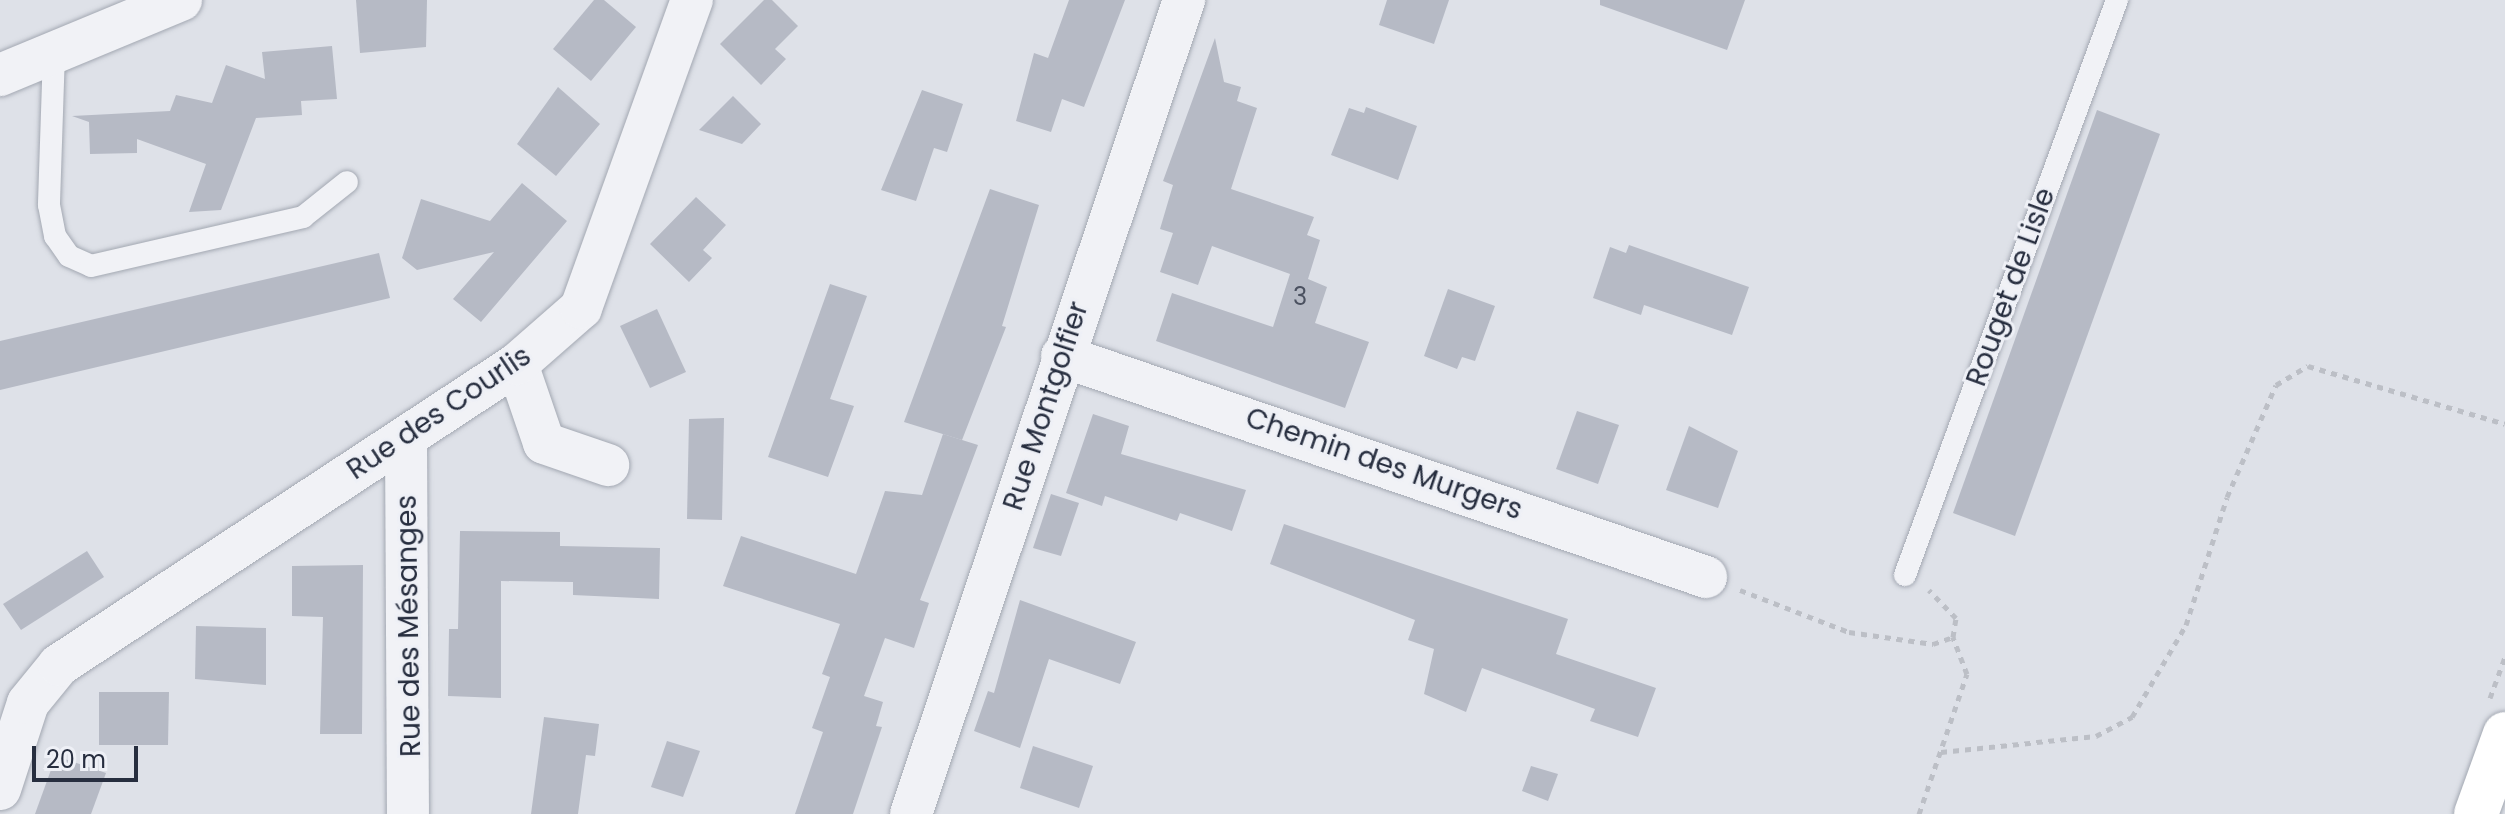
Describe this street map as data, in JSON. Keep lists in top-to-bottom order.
{
  "streets": {
    "street": [
      "Rue Montgolfier",
      "Rue des Courlis",
      "Chemin des Murgers",
      "Rue des Mésanges"
    ],
    "lane": ["Rouget de Lisle"]
  },
  "crossings": [
    ["Rue Montgolfier", "Chemin des Murgers"],
    ["Rue des Courlis", "Rue des Mésanges"]
  ],
  "house_numbers": ["3"],
  "scale_bar": "20 m"
}
